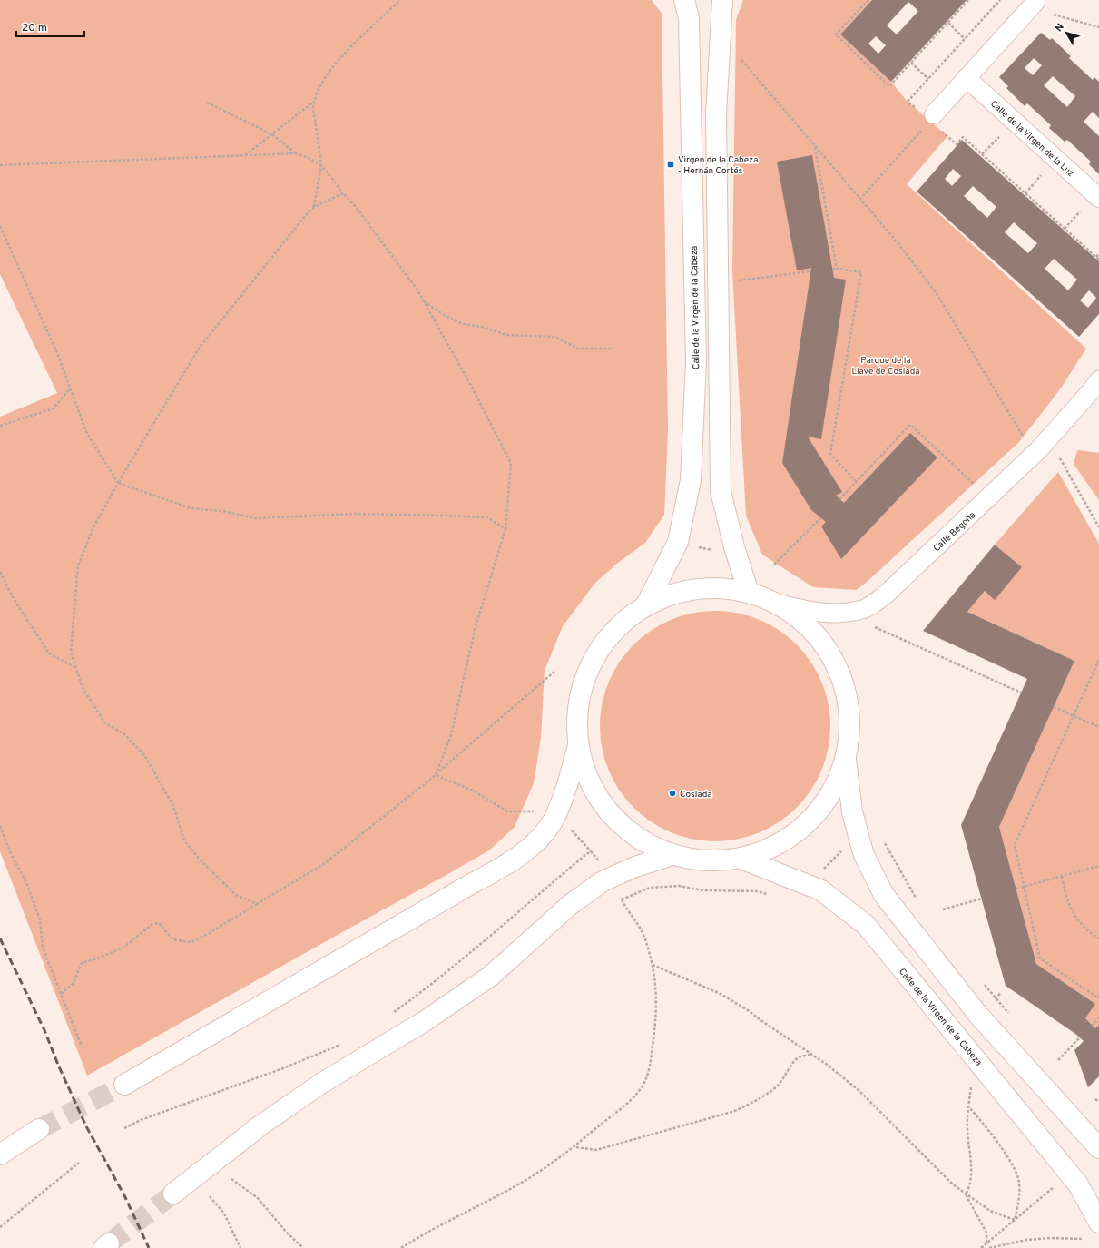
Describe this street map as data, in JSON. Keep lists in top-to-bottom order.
{
  "streets": {
    "main road": ["Calle de la Virgen de la Cabeza"],
    "street": ["Calle de la Virgen de la Luz", "Calle Begoña"]
  },
  "parks": ["Parque de la Llave de Coslada"],
  "places": {
    "transit": ["Virgen de la Cabeza - Hernán Cortés"],
    "other": ["Coslada"]
  },
  "scale_bar": "20 m",
  "north": "top left"
}
